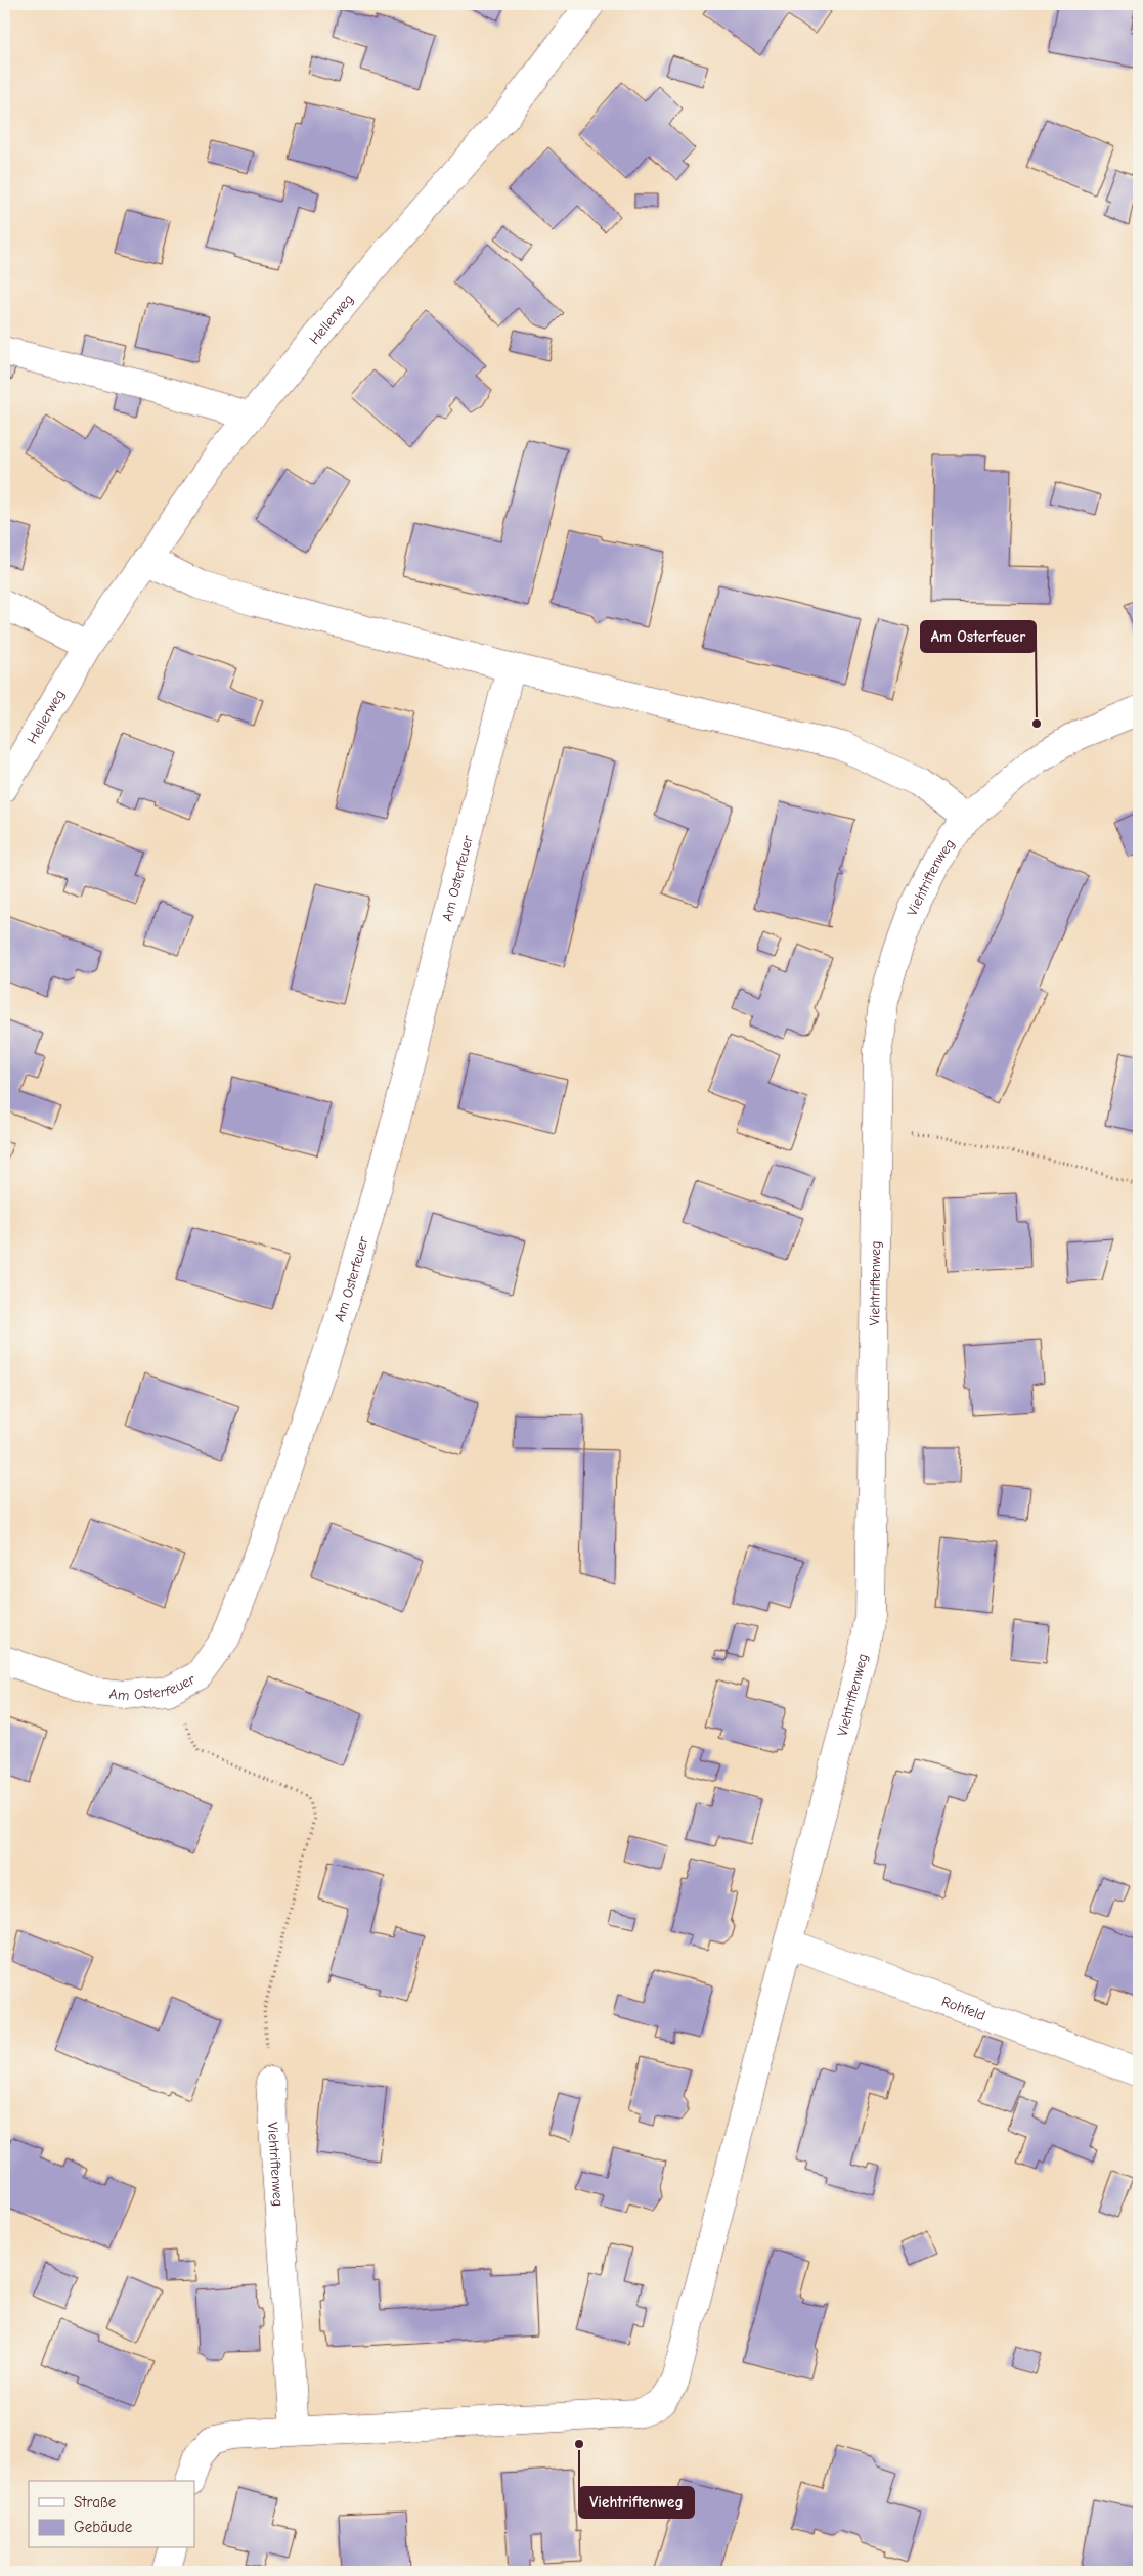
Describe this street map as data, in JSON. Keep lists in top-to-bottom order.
{
  "streets": {
    "street": [
      "Hellerweg",
      "Am Osterfeuer",
      "Viehtriftenweg",
      "Rohfeld"
    ]
  },
  "crossings": [
    ["Viehtriftenweg", "Rohfeld"]
  ],
  "places": ["Am Osterfeuer", "Viehtriftenweg"],
  "legend": ["Straße", "Gebäude"]
}
